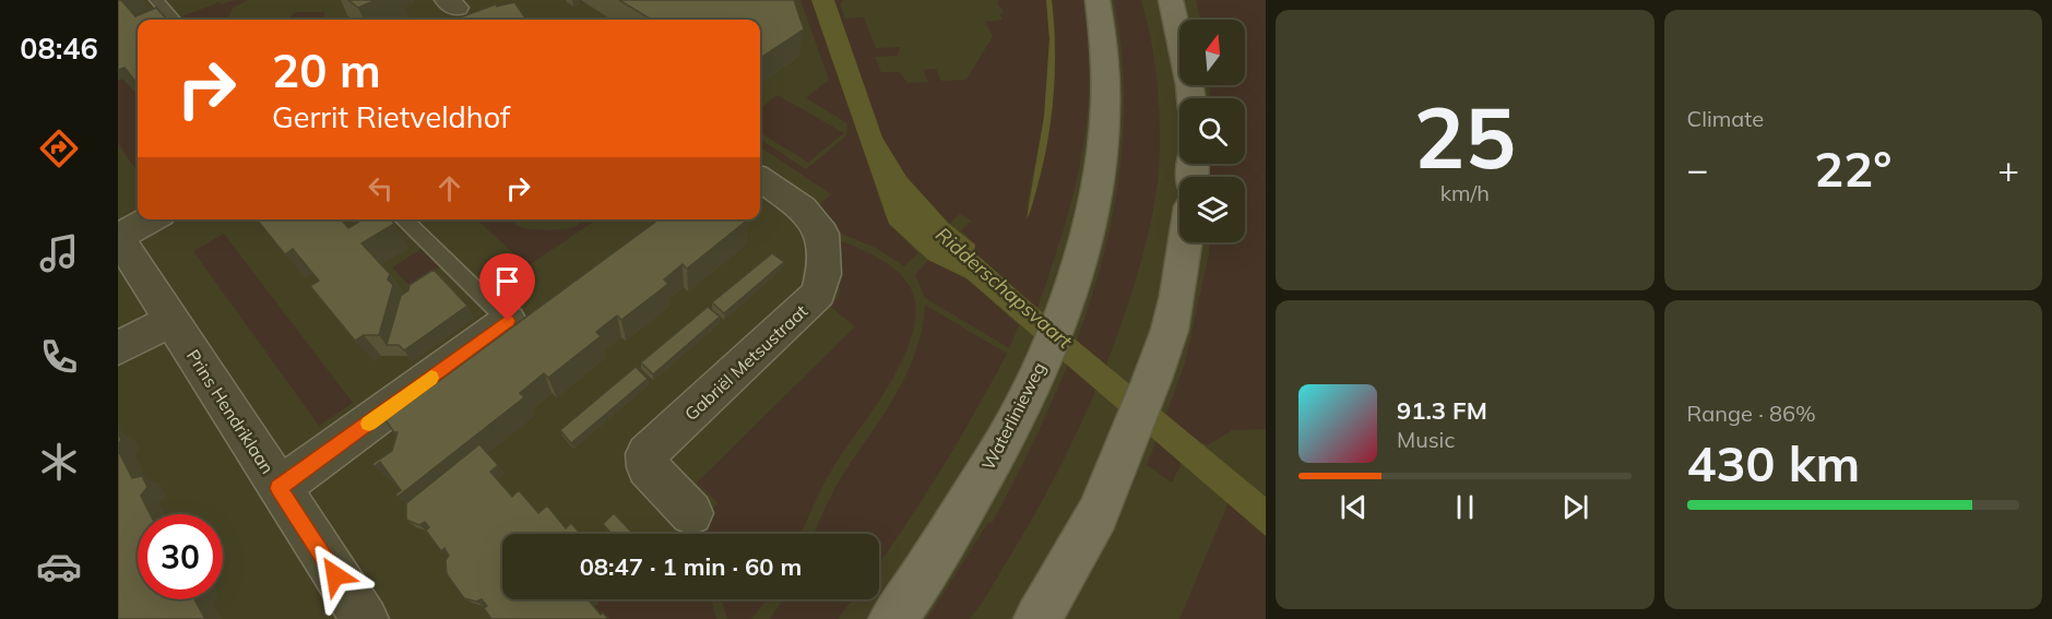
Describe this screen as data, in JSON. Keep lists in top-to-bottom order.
{
  "streets": {
    "main road": ["Waterlinieweg"],
    "street": ["Gabriël Metsustraat", "Prins Hendriklaan"]
  },
  "water": ["Ridderschapsvaart"],
  "north": "top",
  "page": {
    "tabs": "08:46",
    "tile": [
      ["25", "km/h"],
      "Climate",
      ["Range · 86%", "430 km"]
    ],
    "turn": ["20 m", "Gerrit Rietveldhof"],
    "heat": ["−", "22°", "+"],
    "song": ["91.3 FM", "Music"],
    "limit": "30",
    "trip": "08:47 · 1 min · 60 m"
  }
}
